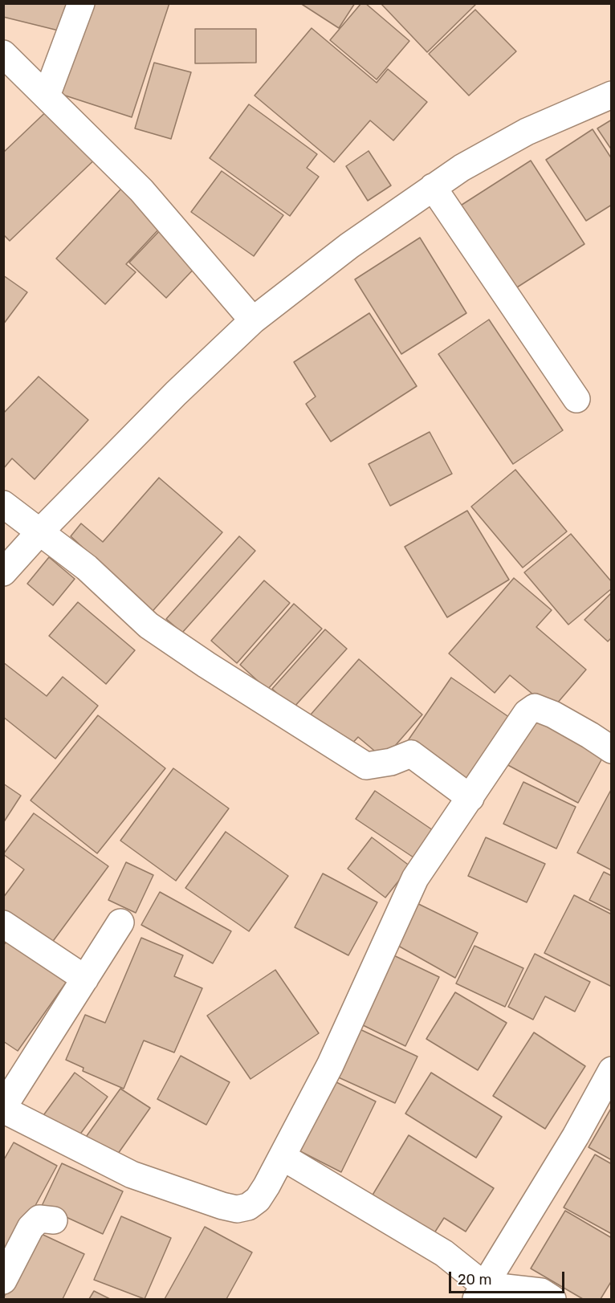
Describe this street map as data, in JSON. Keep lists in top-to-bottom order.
{
  "scale_bar": "20 m"
}
